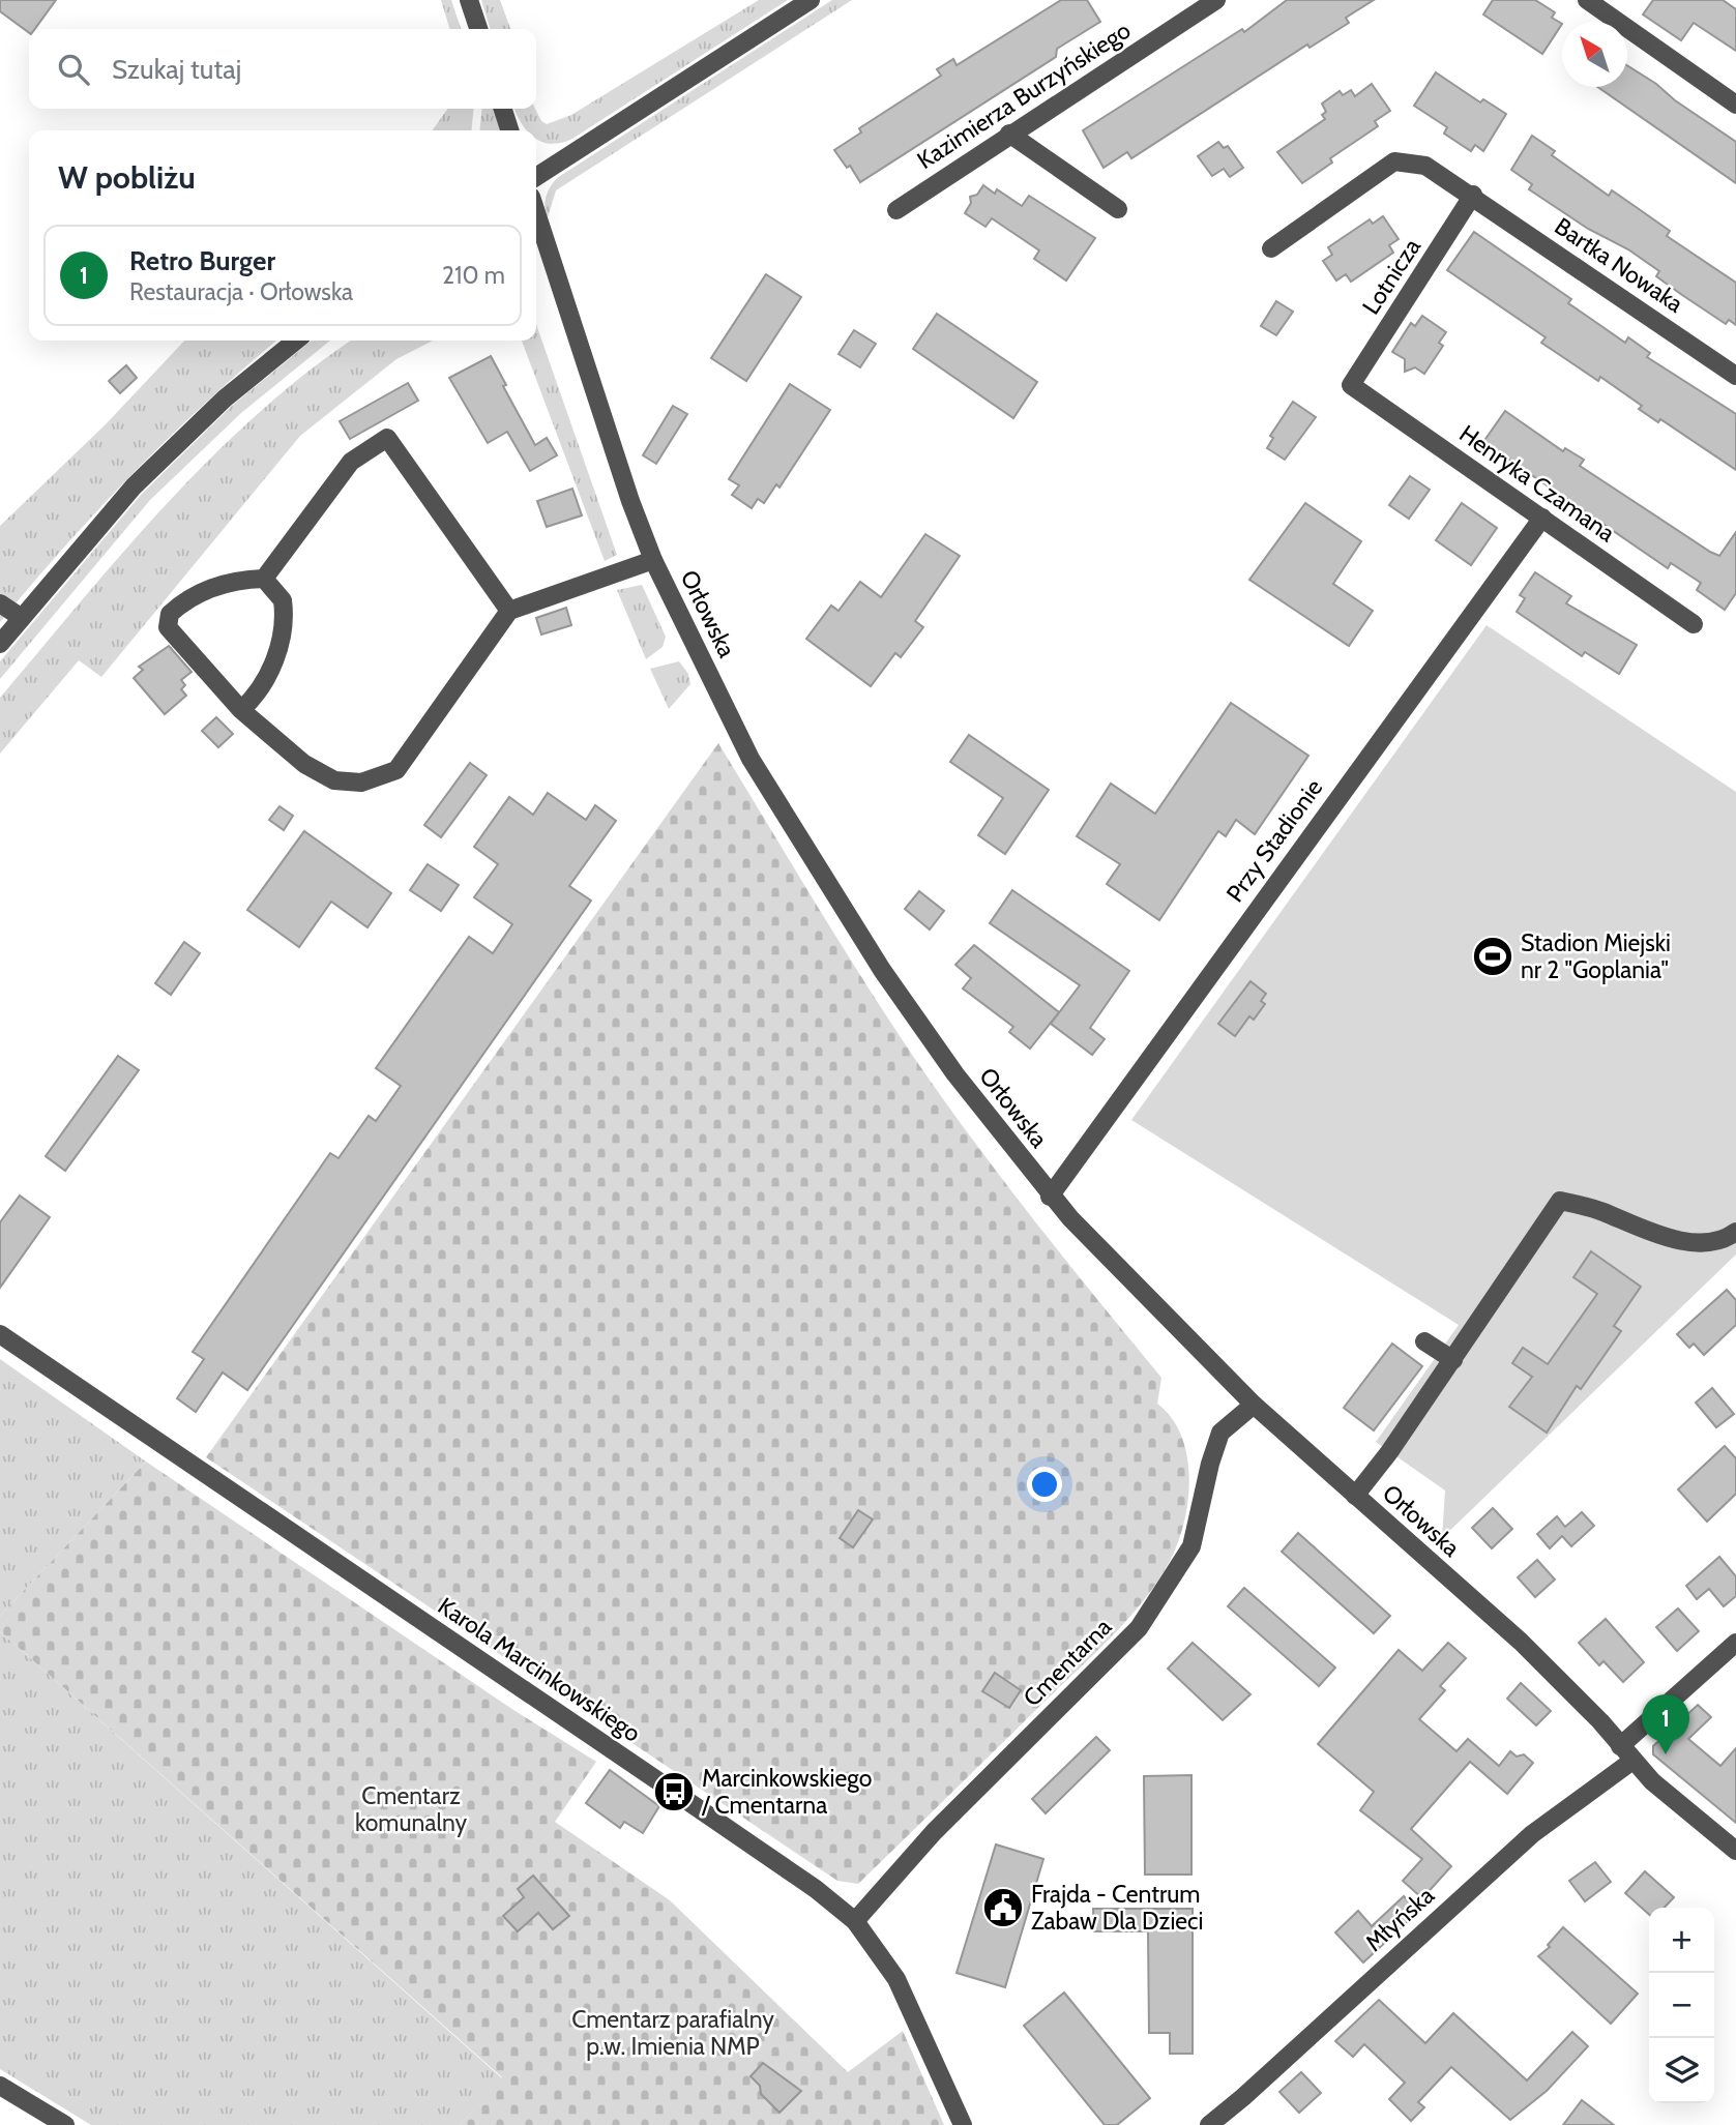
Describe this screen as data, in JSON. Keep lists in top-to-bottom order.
{
  "streets": {
    "street": [
      "Kazimierza Burzyńskiego",
      "Bartka Nowaka",
      "Lotnicza",
      "Henryka Czamana",
      "Orłowska",
      "Przy Stadionie",
      "Cmentarna",
      "Karola Marcinkowskiego",
      "Młyńska"
    ]
  },
  "crossings": [
    ["Bartka Nowaka", "Lotnicza"],
    ["Lotnicza", "Henryka Czamana"],
    ["Henryka Czamana", "Przy Stadionie"],
    ["Orłowska", "Przy Stadionie"],
    ["Orłowska", "Cmentarna"],
    ["Orłowska", "Młyńska"],
    ["Cmentarna", "Karola Marcinkowskiego"]
  ],
  "parks": ["Cmentarz komunalny", "Cmentarz parafialny p.w. Imienia NMP"],
  "places": {
    "sports": ["Stadion Miejski nr 2 \"Goplania\""],
    "bus stop": ["Marcinkowskiego / Cmentarna"],
    "public building": ["Frajda - Centrum Zabaw Dla Dzieci"]
  },
  "north": "top left",
  "page": {
    "search": "Szukaj tutaj",
    "heading": "W pobliżu",
    "list": [
      {
        "mark": "1",
        "name": "Retro Burger",
        "note": "Restauracja · Orłowska",
        "value": "210 m"
      }
    ],
    "pins": "1",
    "map_buttons": ["+", "−"]
  }
}
